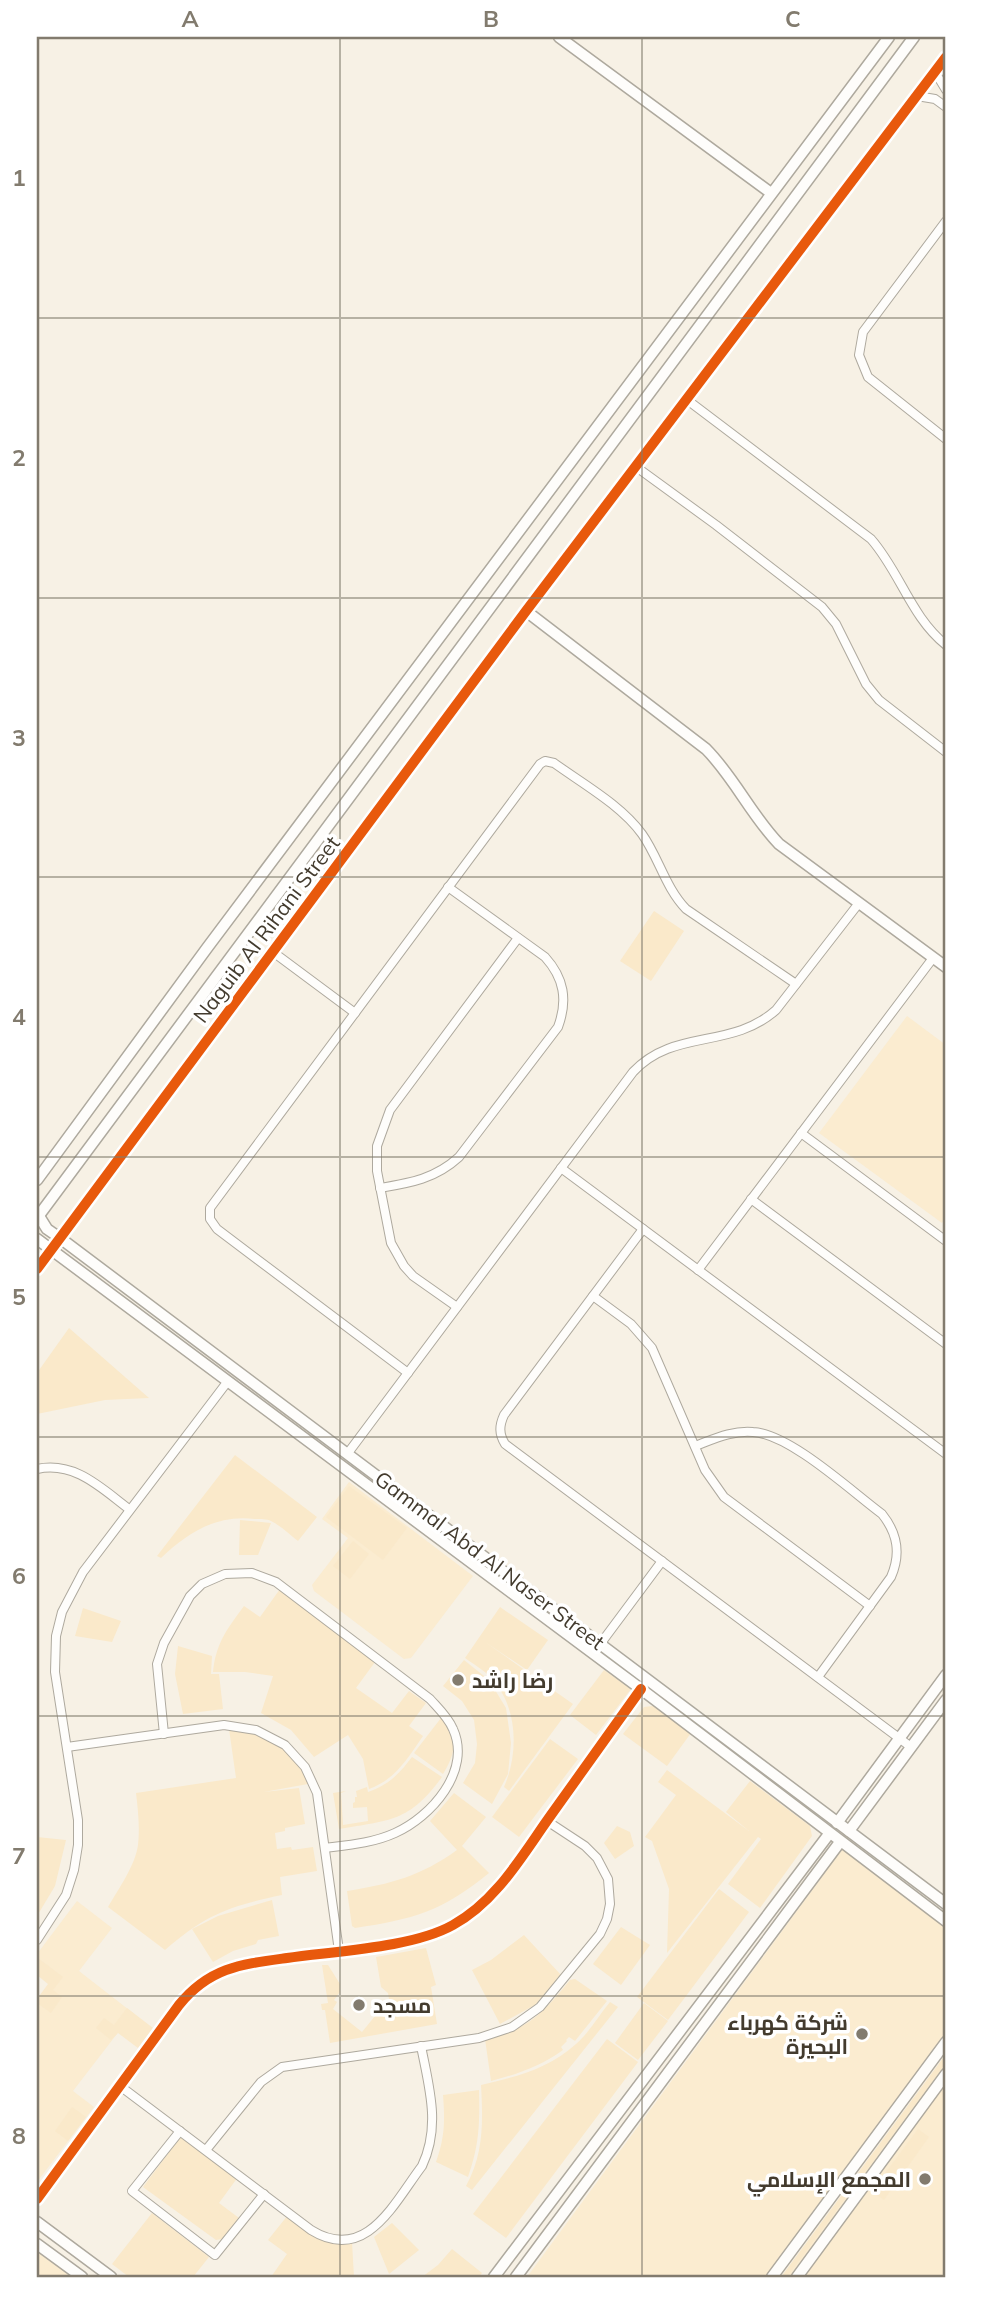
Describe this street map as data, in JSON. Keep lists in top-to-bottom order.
{
  "streets": {
    "main road": ["Naguib Al Rihani Street", "Gammal Abd Al Naser Street"]
  },
  "crossings": [
    ["Naguib Al Rihani Street", "Gammal Abd Al Naser Street"]
  ],
  "places": [
    "رضا راشد",
    "مسجد",
    "شركة كهرباء البحيرة",
    "المجمع الإسلامي"
  ],
  "grid": {
    "columns": ["A", "B", "C"],
    "rows": [
      "1",
      "2",
      "3",
      "4",
      "5",
      "6",
      "7",
      "8"
    ]
  }
}
